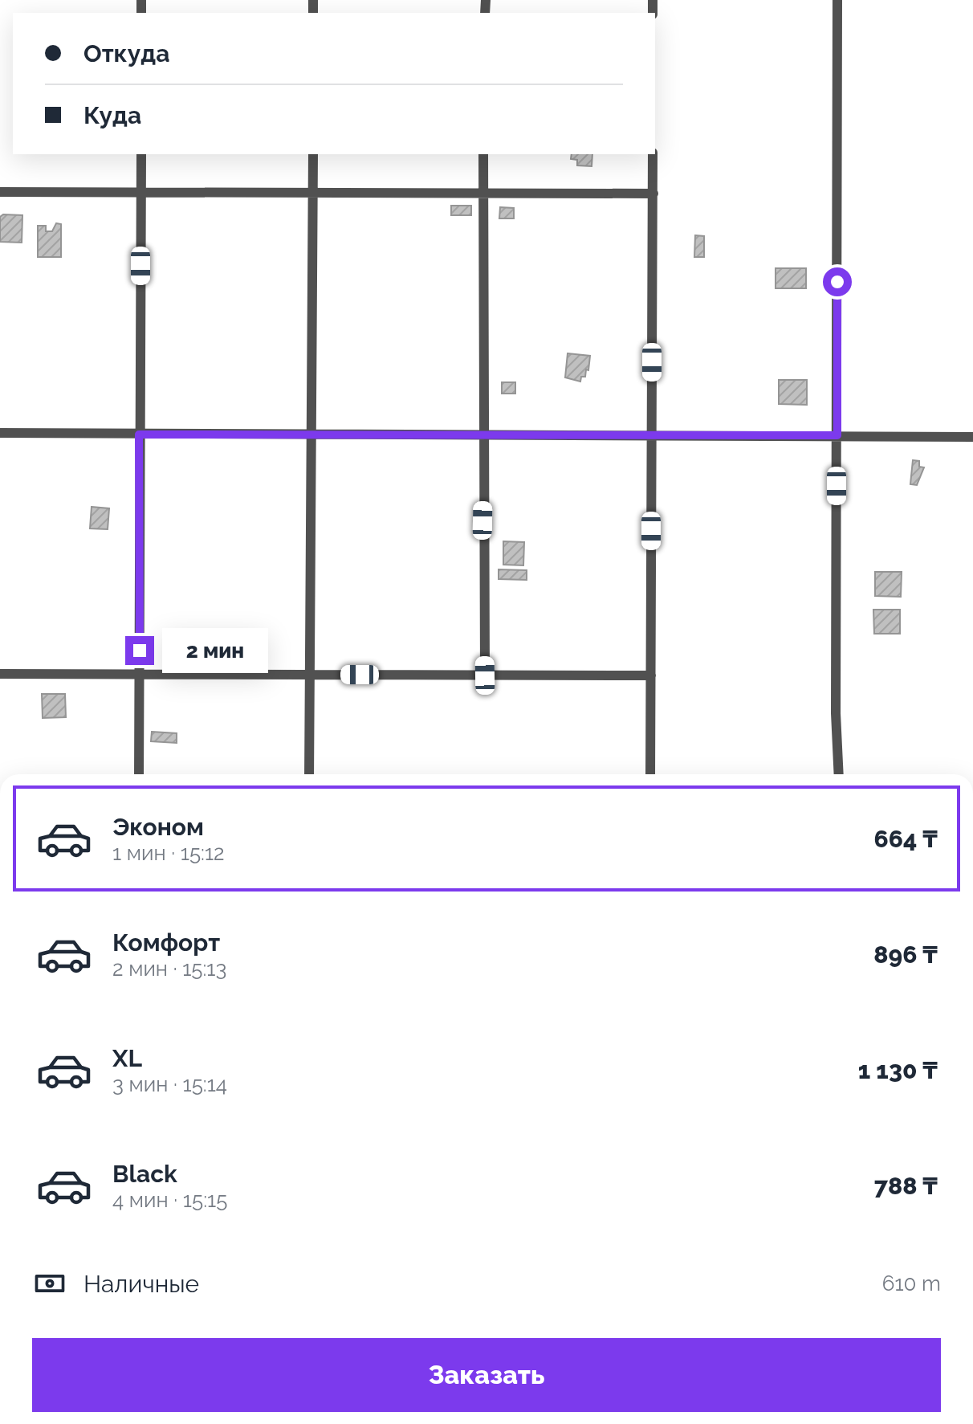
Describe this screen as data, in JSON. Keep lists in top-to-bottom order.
{
  "page": {
    "banner": ["Откуда", "Куда"],
    "bubble": "2 мин",
    "list": [
      {
        "name": "Эконом",
        "note": "1 мин · 15:12",
        "value": "664 ₸"
      },
      {
        "name": "Комфорт",
        "note": "2 мин · 15:13",
        "value": "896 ₸"
      },
      {
        "name": "XL",
        "note": "3 мин · 15:14",
        "value": "1 130 ₸"
      },
      {
        "name": "Black",
        "note": "4 мин · 15:15",
        "value": "788 ₸"
      }
    ],
    "pay": ["Наличные", "610 m"],
    "buttons": "Заказать"
  }
}
